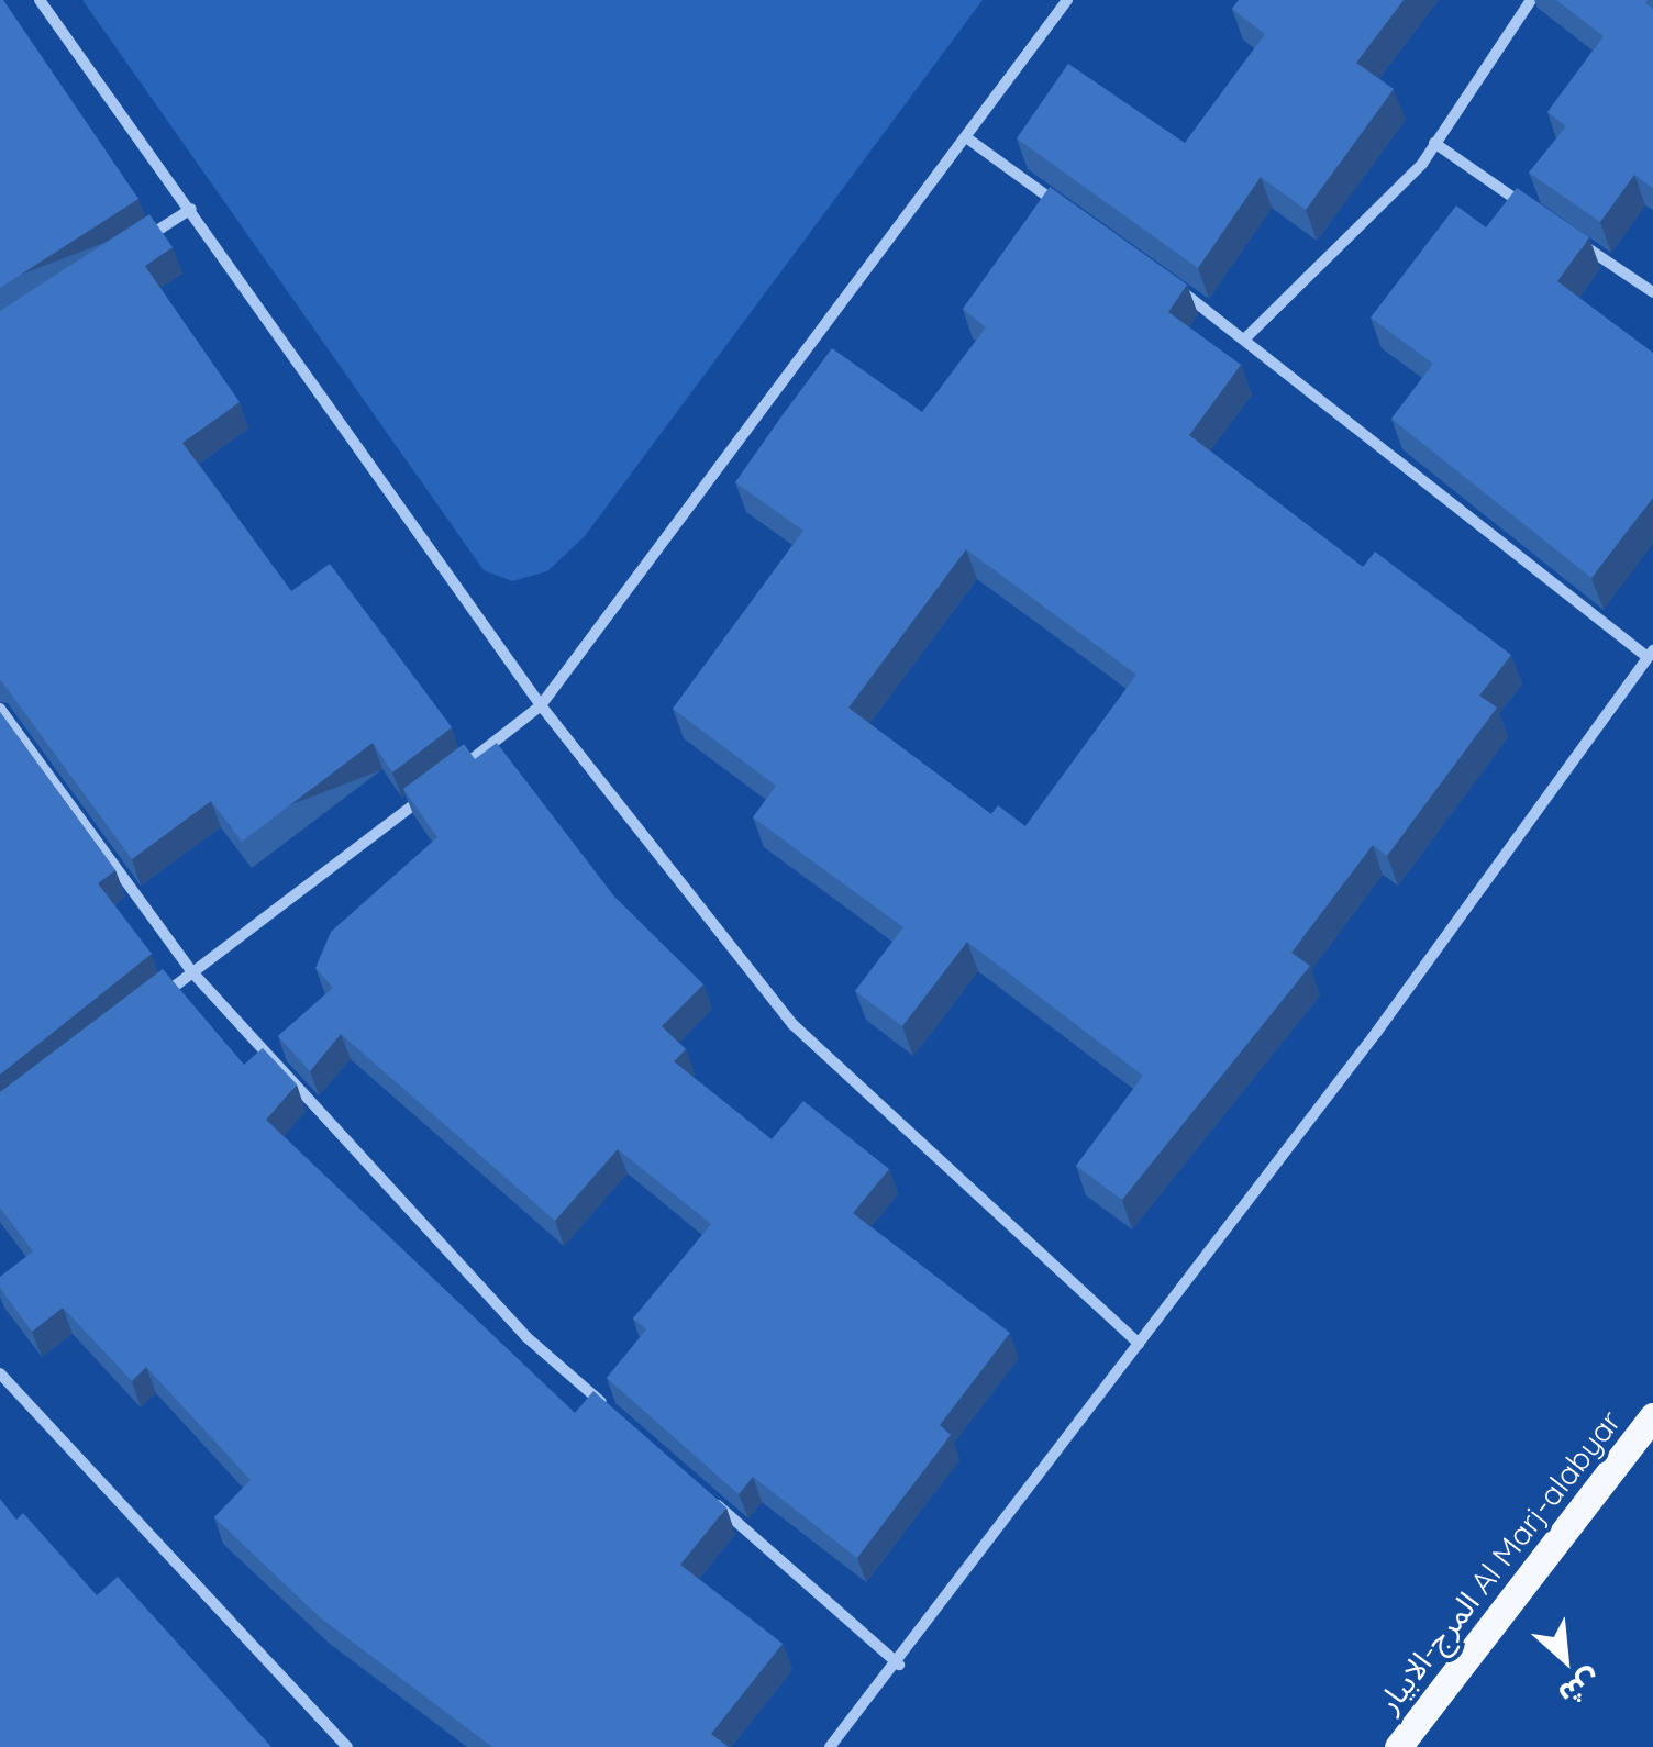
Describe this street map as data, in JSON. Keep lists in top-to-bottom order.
{
  "streets": {
    "main road": ["المرج-الابيار Al Marj-alabyar"]
  },
  "north": "bottom right"
}
